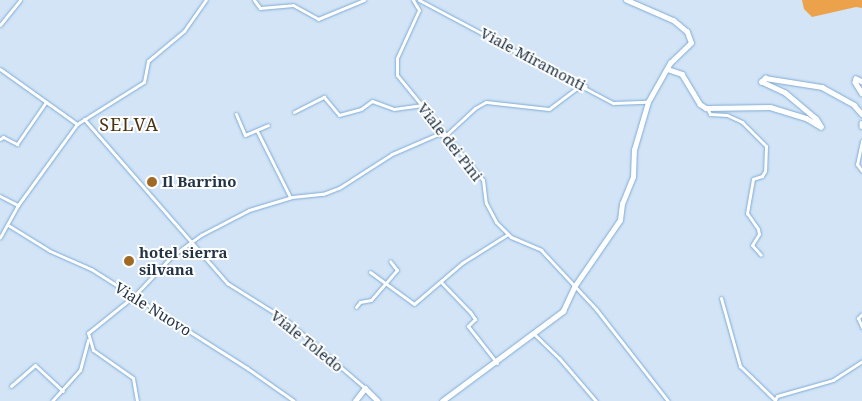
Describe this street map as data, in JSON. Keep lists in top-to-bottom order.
{
  "streets": {
    "street": [
      "Viale Miramonti",
      "Viale dei Pini",
      "Viale Nuovo",
      "Viale Toledo"
    ]
  },
  "districts": ["SELVA"],
  "places": ["Il Barrino", "hotel sierra silvana"]
}
